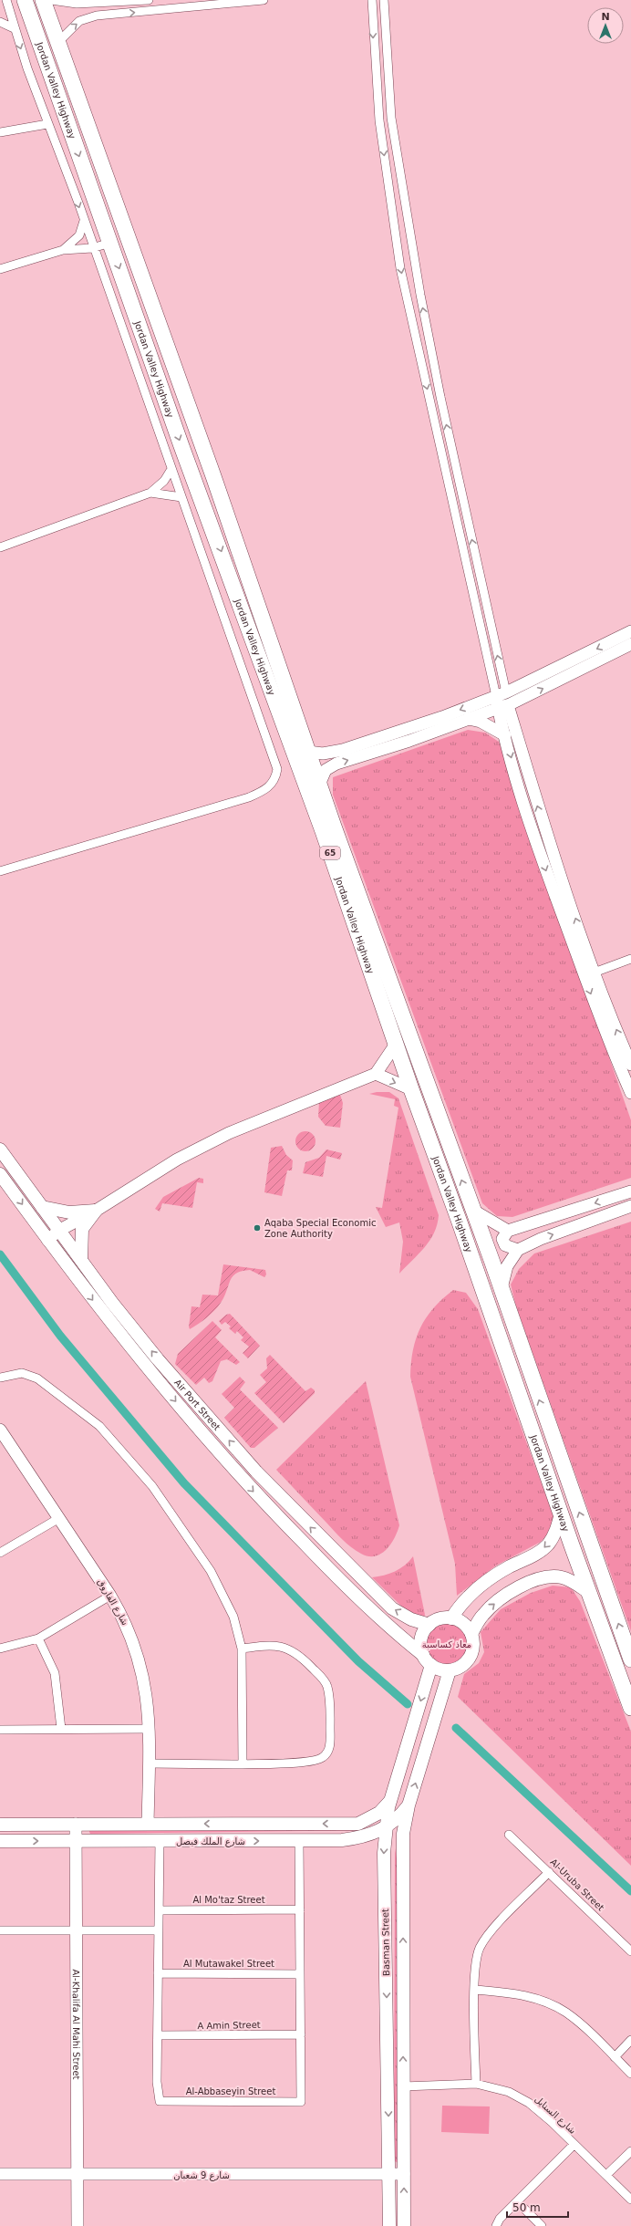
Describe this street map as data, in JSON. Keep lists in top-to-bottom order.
{
  "streets": {
    "highway": ["Jordan Valley Highway", "65"],
    "main road": ["Air Port Street", "شارع الملك فيصل", "Basman Street"],
    "street": [
      "شارع الفاروق",
      "Al-Uruba Street",
      "Al Mo'taz Street",
      "Al Mutawakel Street",
      "Al-Khalifa Al Mahi Street",
      "A Amin Street",
      "Al-Abbaseyin Street",
      "شارع السنايل",
      "شارع 9 شعبان"
    ]
  },
  "crossings": [
    ["Air Port Street", "Basman Street"],
    ["شارع الفاروق", "شارع الملك فيصل"],
    ["شارع الملك فيصل", "Basman Street"],
    ["شارع الملك فيصل", "Al-Khalifa Al Mahi Street"],
    ["شارع الملك فيصل", "Al-Abbaseyin Street"],
    ["Al Mo'taz Street", "Al-Abbaseyin Street"],
    ["Basman Street", "شارع السنايل"],
    ["Basman Street", "شارع 9 شعبان"],
    ["Al Mutawakel Street", "Al-Abbaseyin Street"],
    ["Al-Khalifa Al Mahi Street", "شارع 9 شعبان"],
    ["A Amin Street", "Al-Abbaseyin Street"]
  ],
  "parks": ["معاذ كساسبة"],
  "places": ["Aqaba Special Economic Zone Authority"],
  "scale_bar": "50 m",
  "north": "top"
}
